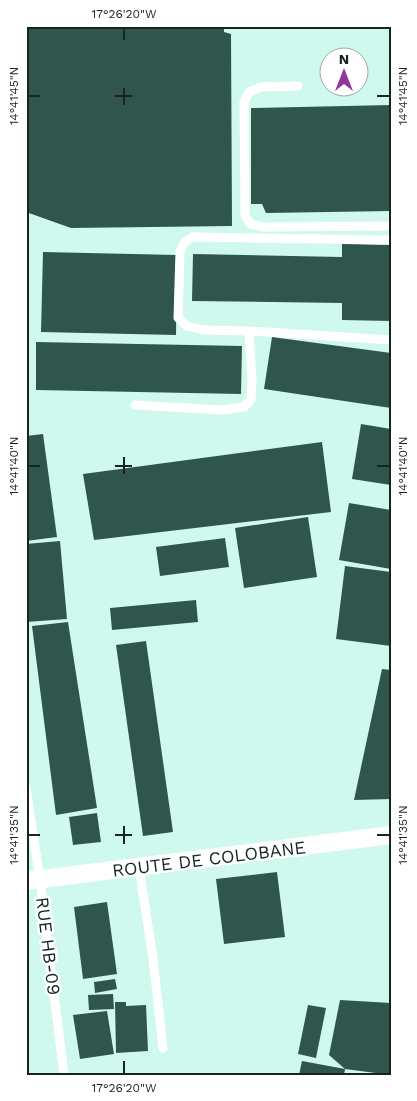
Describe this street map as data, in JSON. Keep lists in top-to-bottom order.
{
  "streets": {
    "street": ["ROUTE DE COLOBANE"],
    "lane": ["RUE HB-09"]
  },
  "crossings": [
    ["ROUTE DE COLOBANE", "RUE HB-09"]
  ],
  "north": "top",
  "coordinates": [
    "17°26'20\"W",
    "14°41'45\"N",
    "14°41'40\"N",
    "14°41'35\"N"
  ]
}
